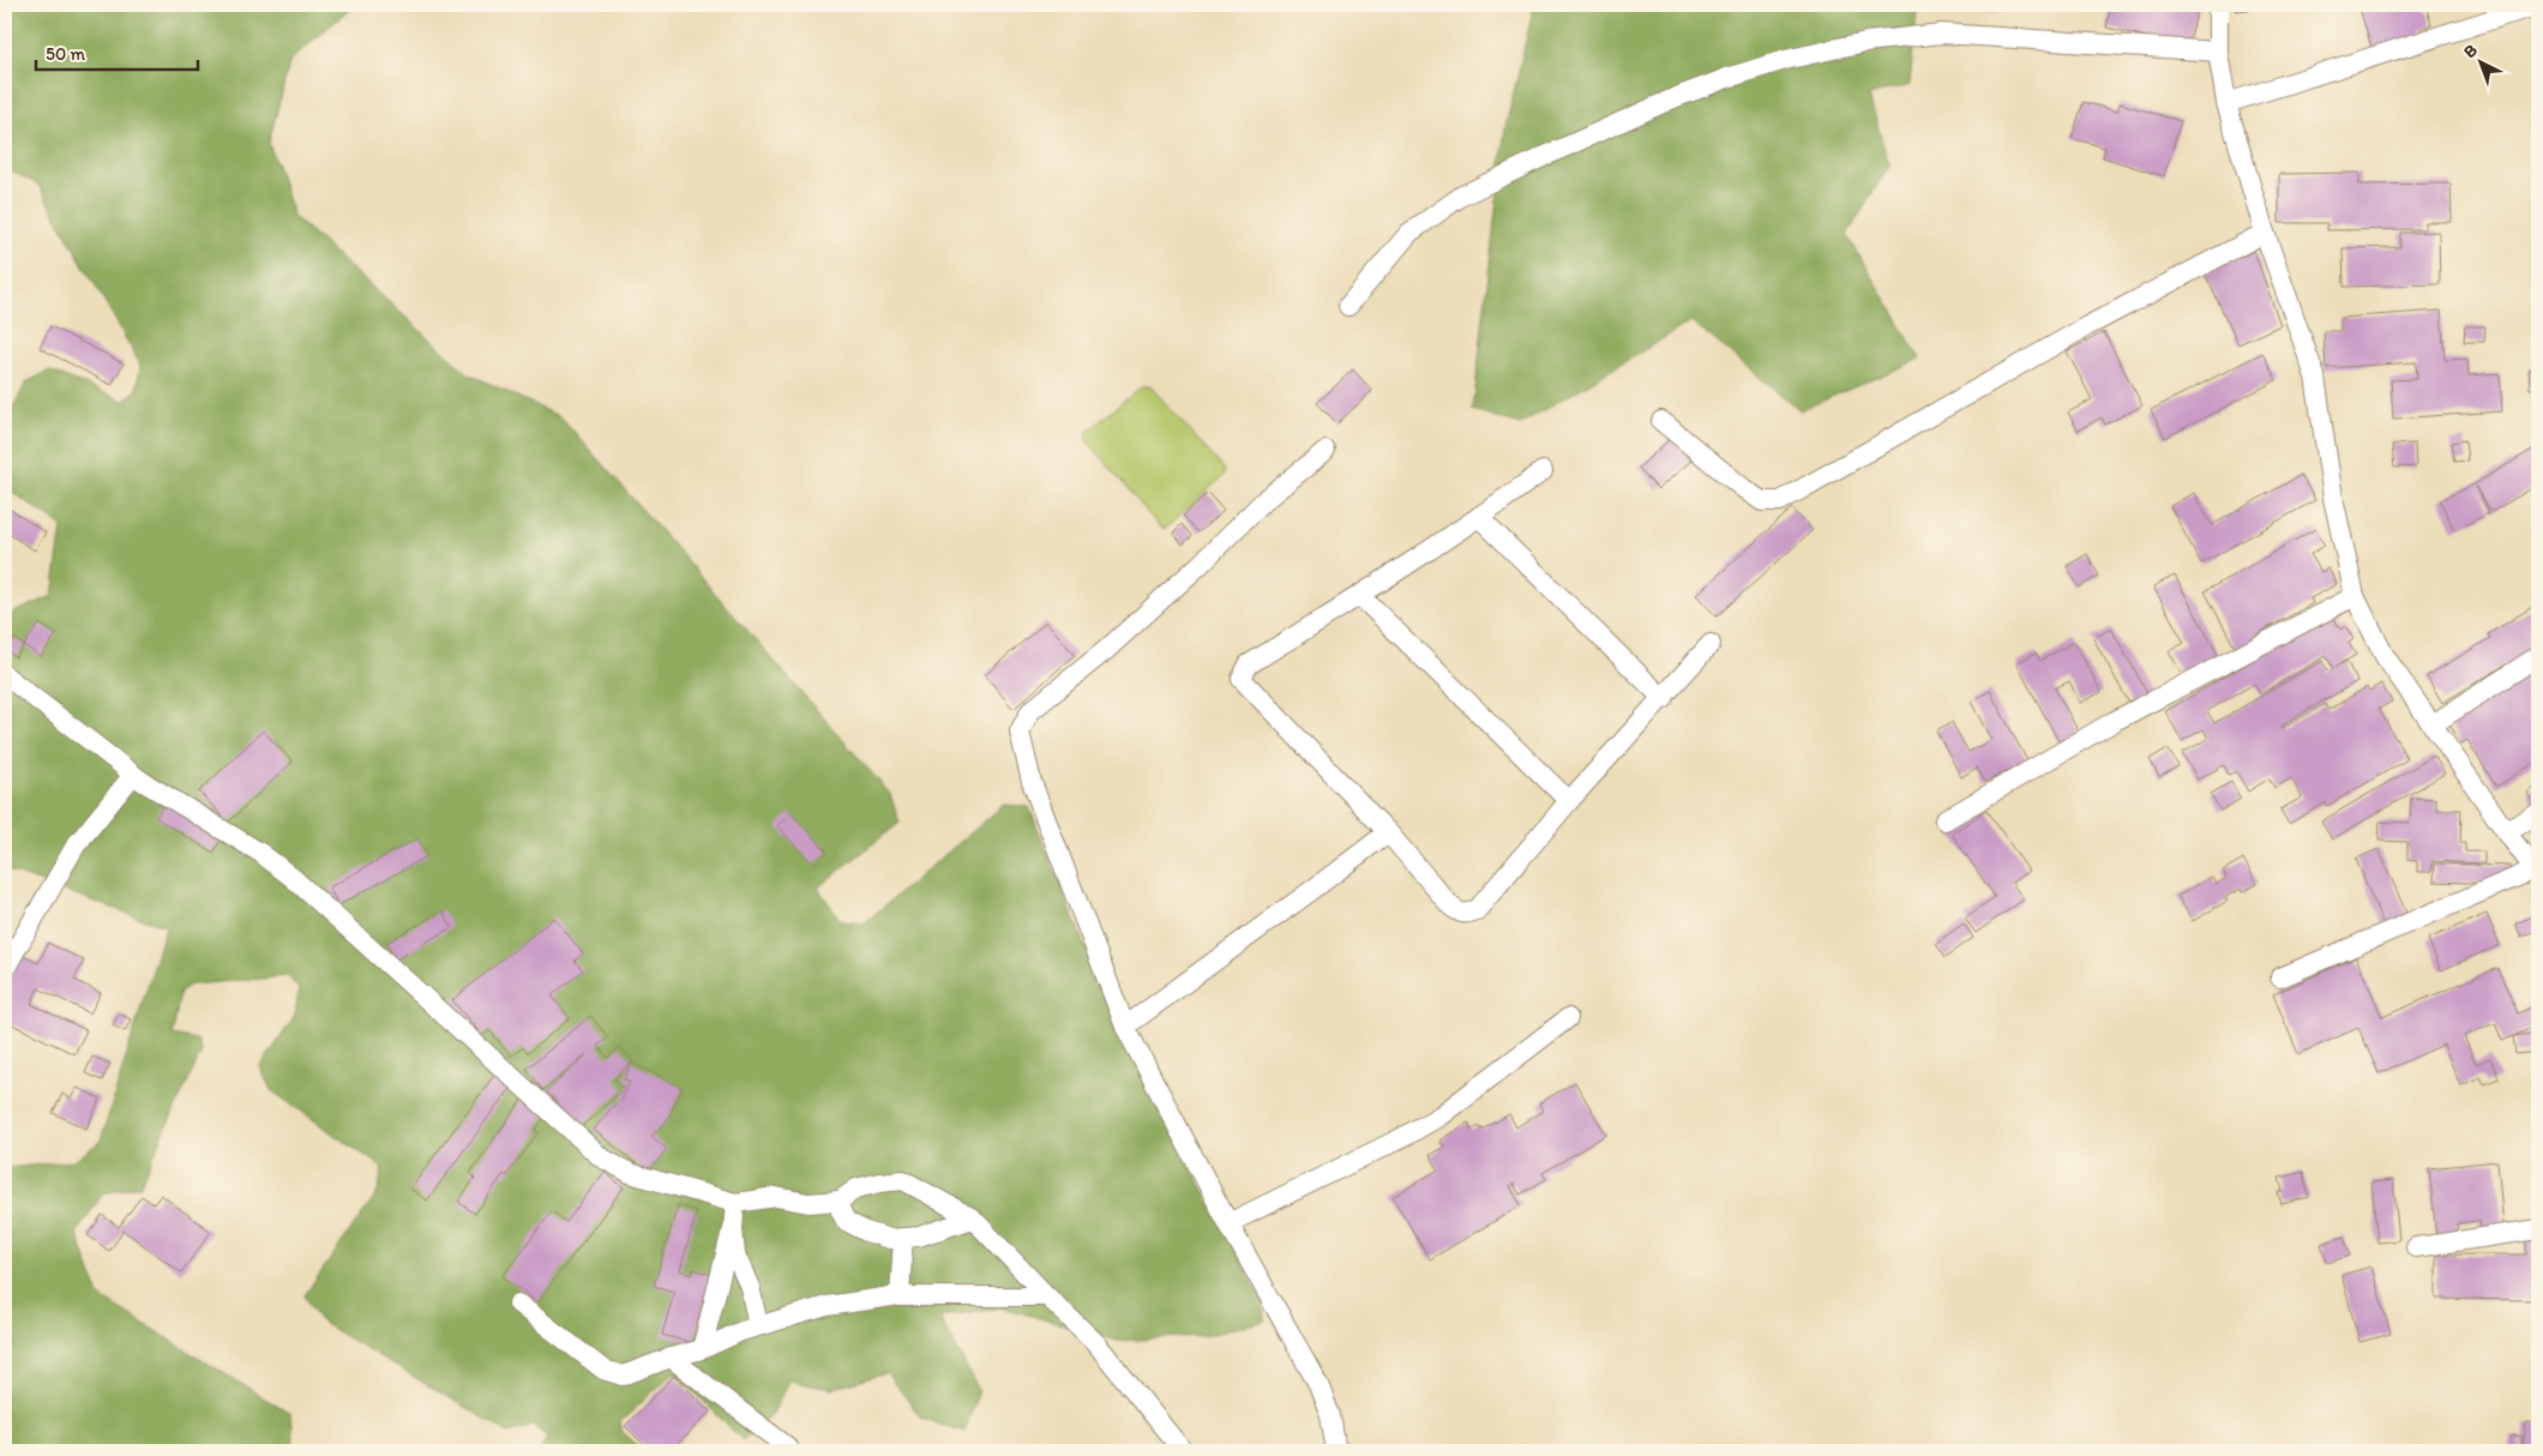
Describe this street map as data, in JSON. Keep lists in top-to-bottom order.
{
  "scale_bar": "50 m",
  "north": "top left"
}
